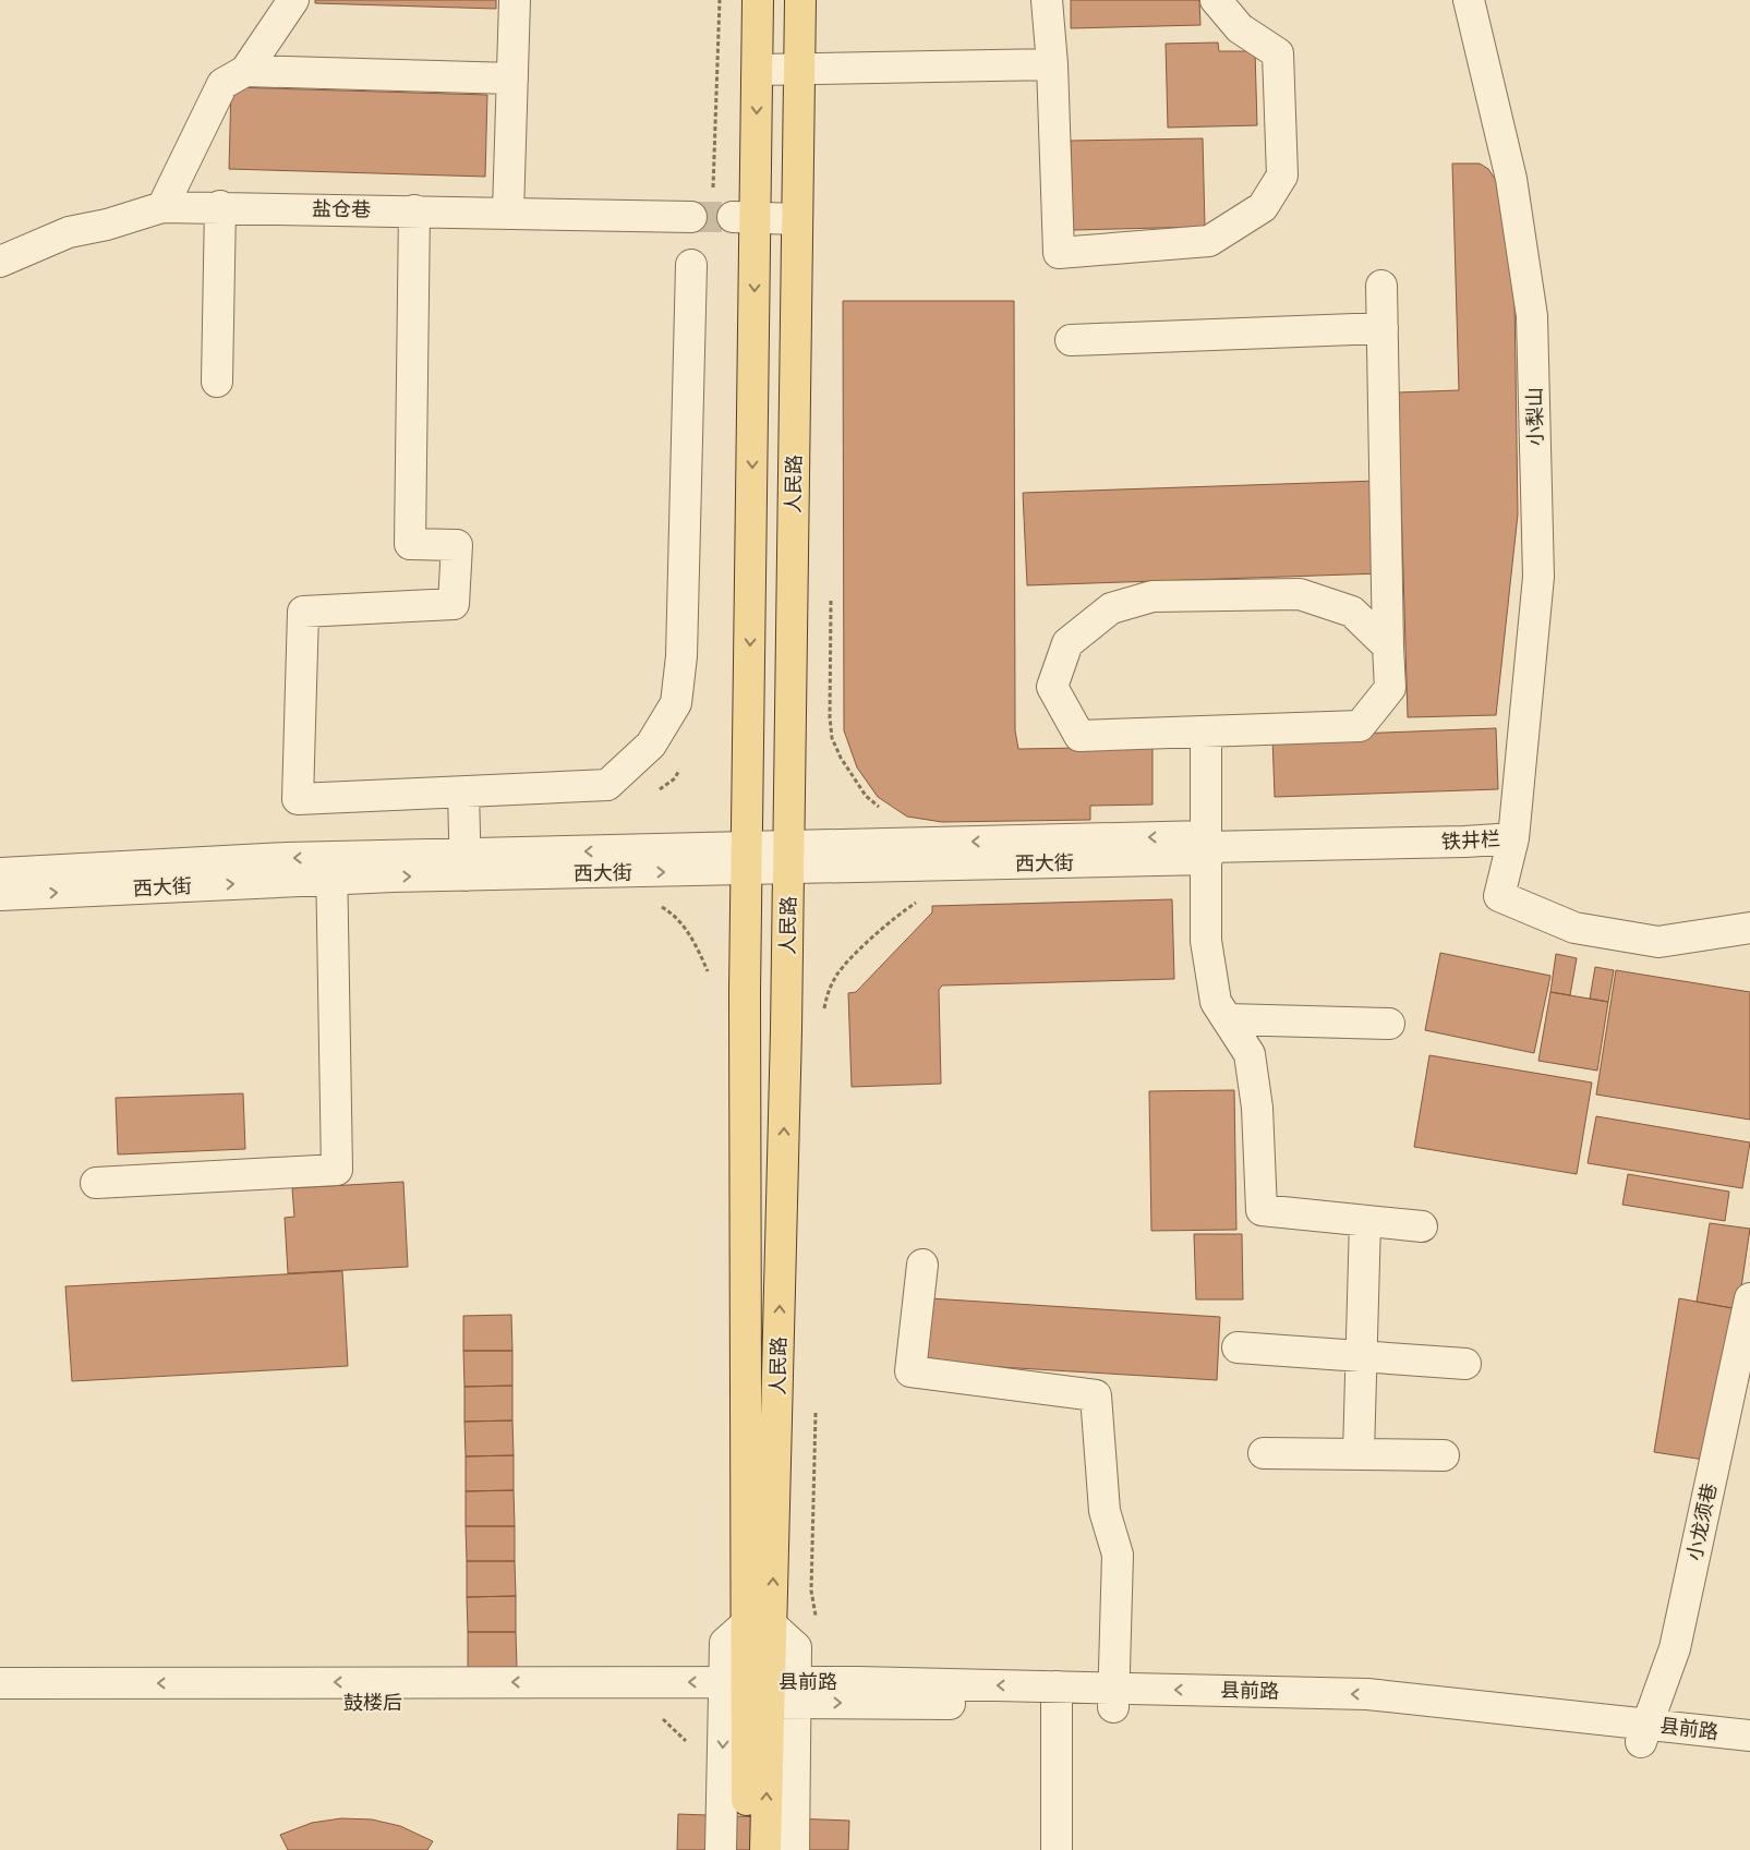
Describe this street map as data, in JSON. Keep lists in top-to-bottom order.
{
  "streets": {
    "main road": ["人民路"],
    "street": [
      "盐仓巷",
      "小梨山",
      "铁井栏",
      "西大街",
      "小龙须巷",
      "县前路",
      "鼓楼后"
    ]
  },
  "crossings": [
    ["小梨山", "铁井栏"],
    ["人民路", "西大街"],
    ["人民路", "县前路"],
    ["人民路", "鼓楼后"],
    ["铁井栏", "西大街"],
    ["小龙须巷", "县前路"],
    ["县前路", "鼓楼后"]
  ]
}
